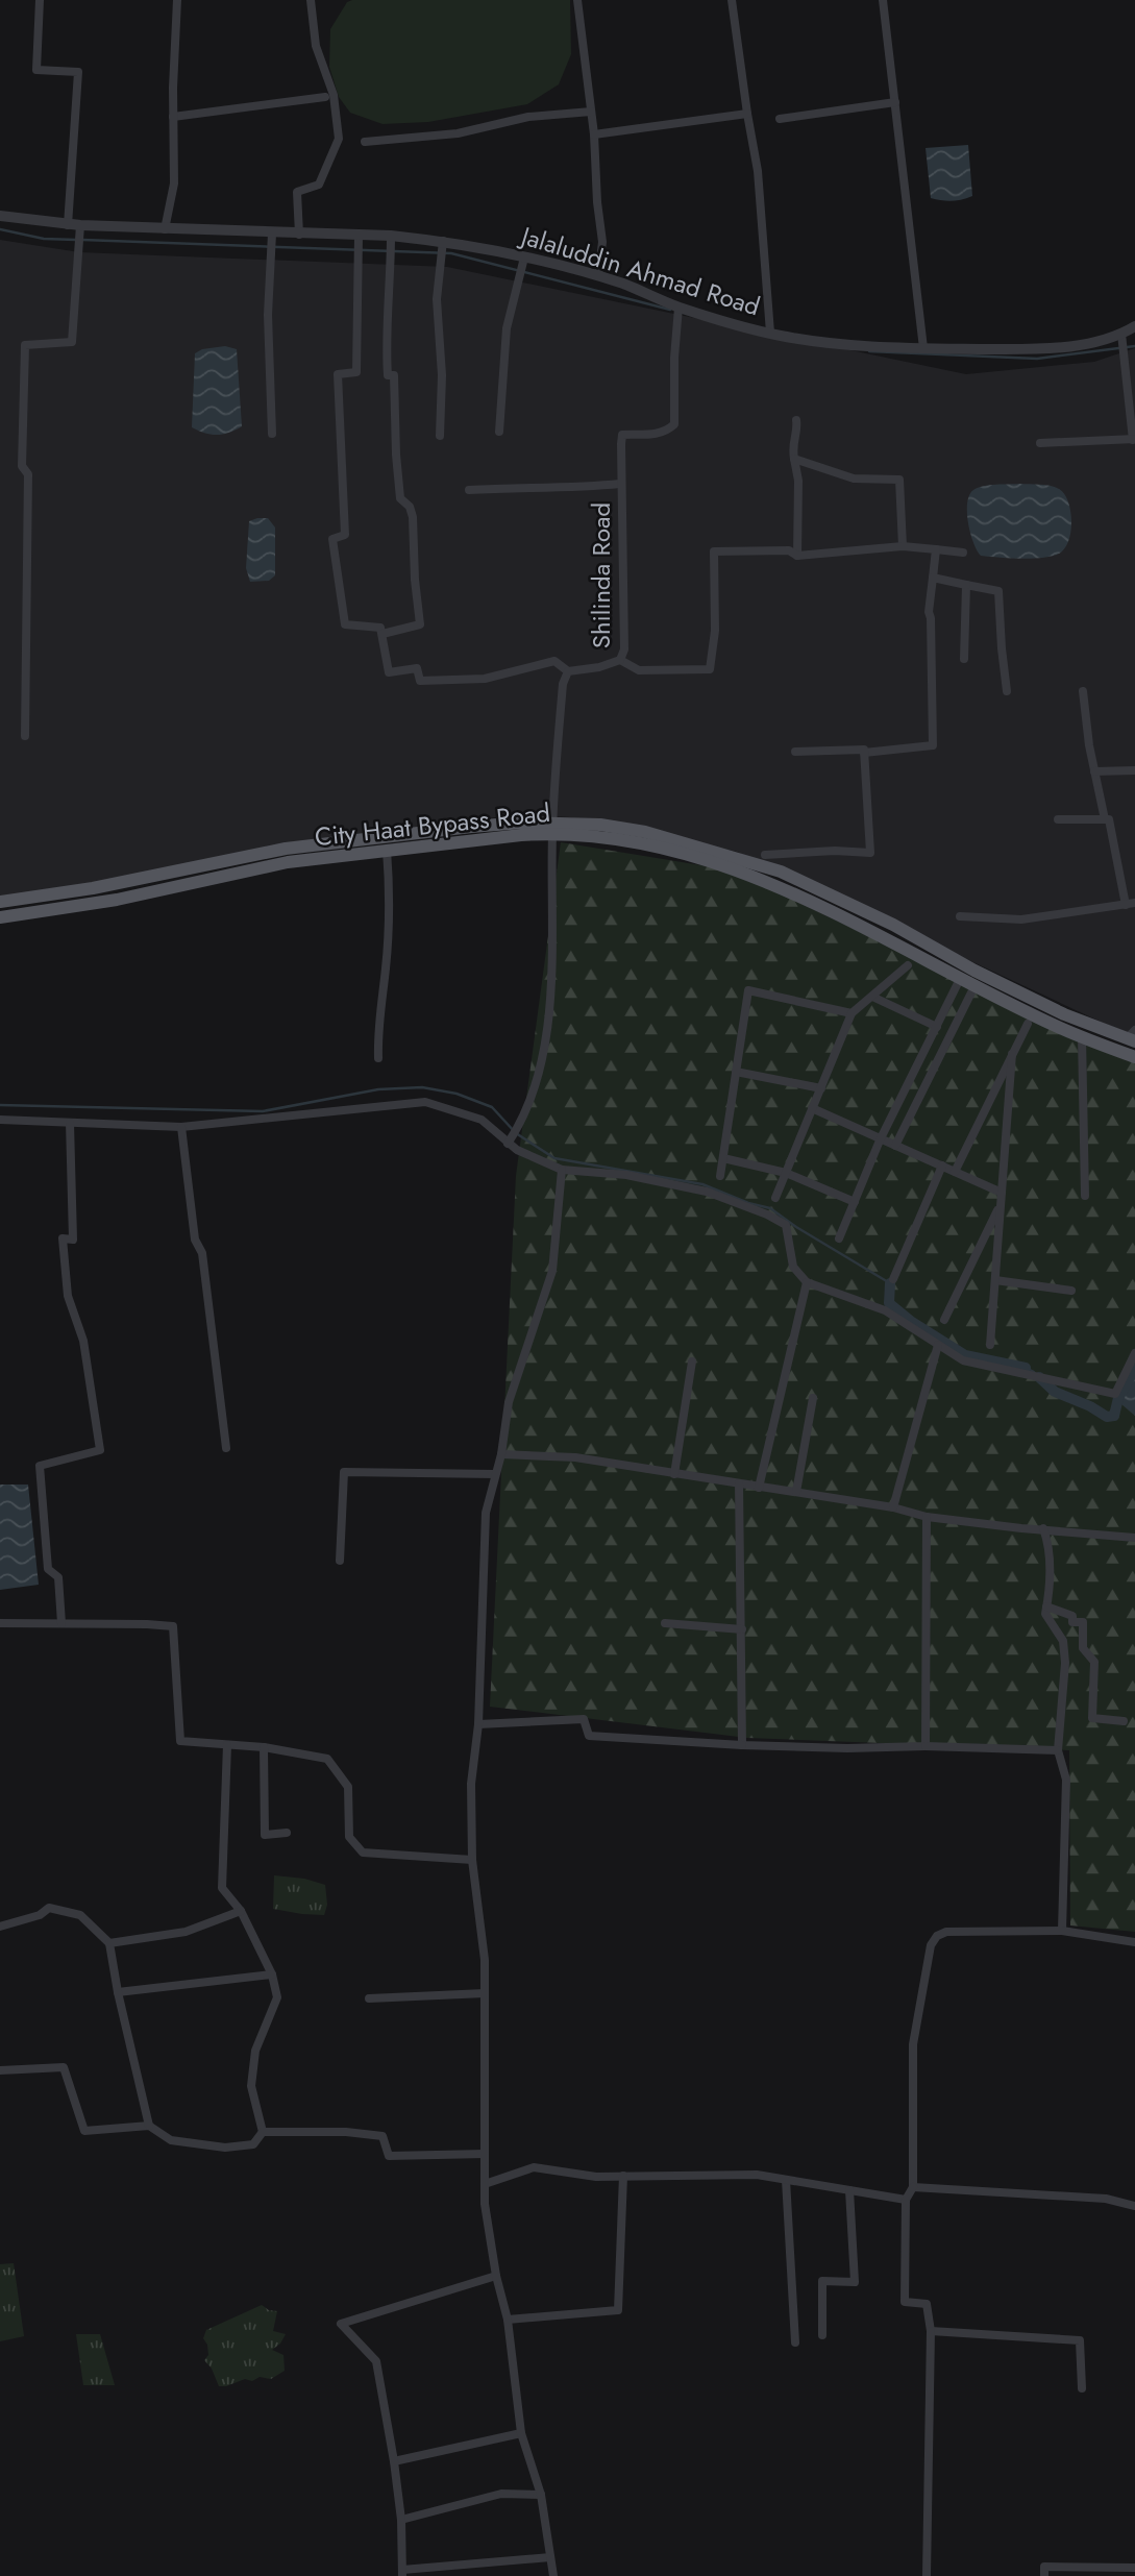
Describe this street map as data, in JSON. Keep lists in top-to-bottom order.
{
  "streets": {
    "main road": ["City Haat Bypass Road"],
    "street": ["Jalaluddin Ahmad Road", "Shilinda Road"]
  },
  "crossings": [
    ["Jalaluddin Ahmad Road", "Shilinda Road"],
    ["Shilinda Road", "City Haat Bypass Road"]
  ]
}
